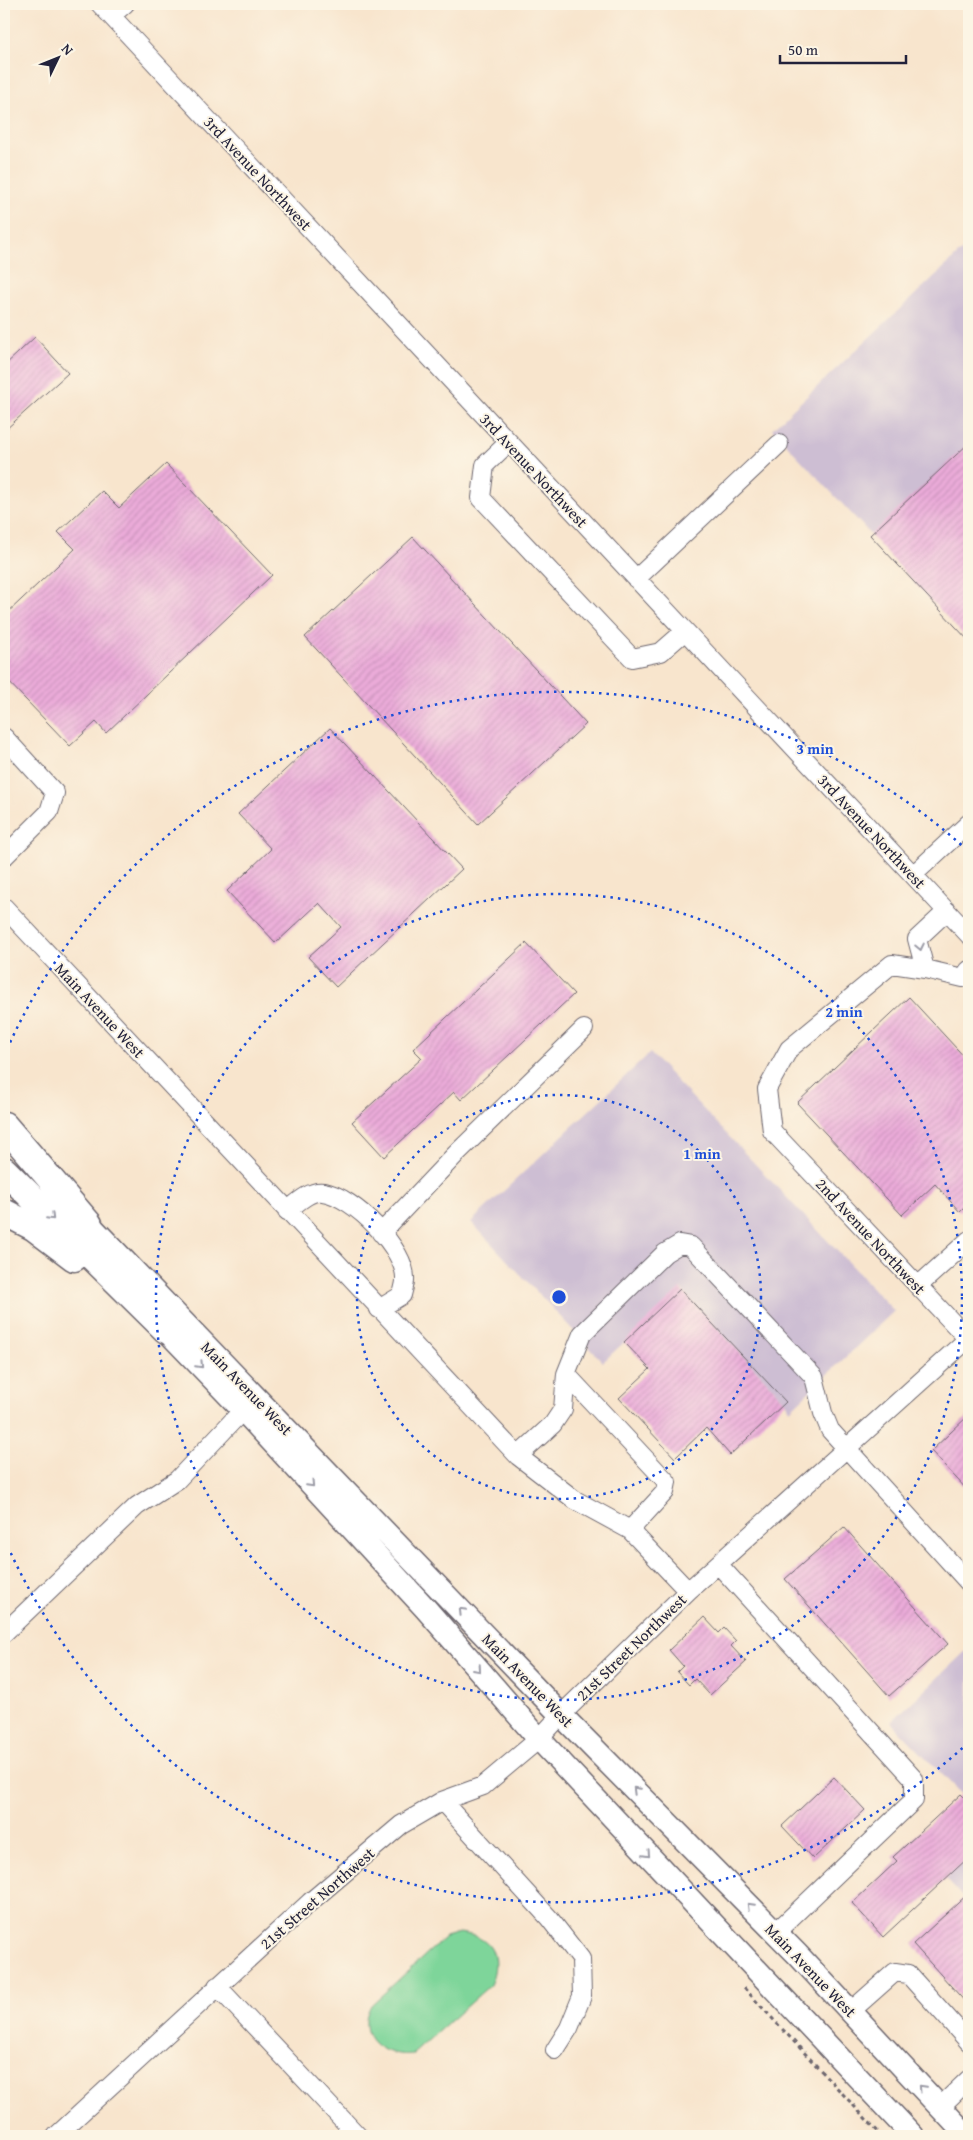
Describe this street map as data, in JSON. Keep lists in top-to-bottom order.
{
  "streets": {
    "main road": ["Main Avenue West"],
    "street": ["3rd Avenue Northwest", "2nd Avenue Northwest", "21st Street Northwest"]
  },
  "crossings": [
    ["Main Avenue West", "21st Street Northwest"],
    ["2nd Avenue Northwest", "21st Street Northwest"]
  ],
  "scale_bar": "50 m",
  "north": "top right",
  "rings": ["3 min", "2 min", "1 min"]
}
